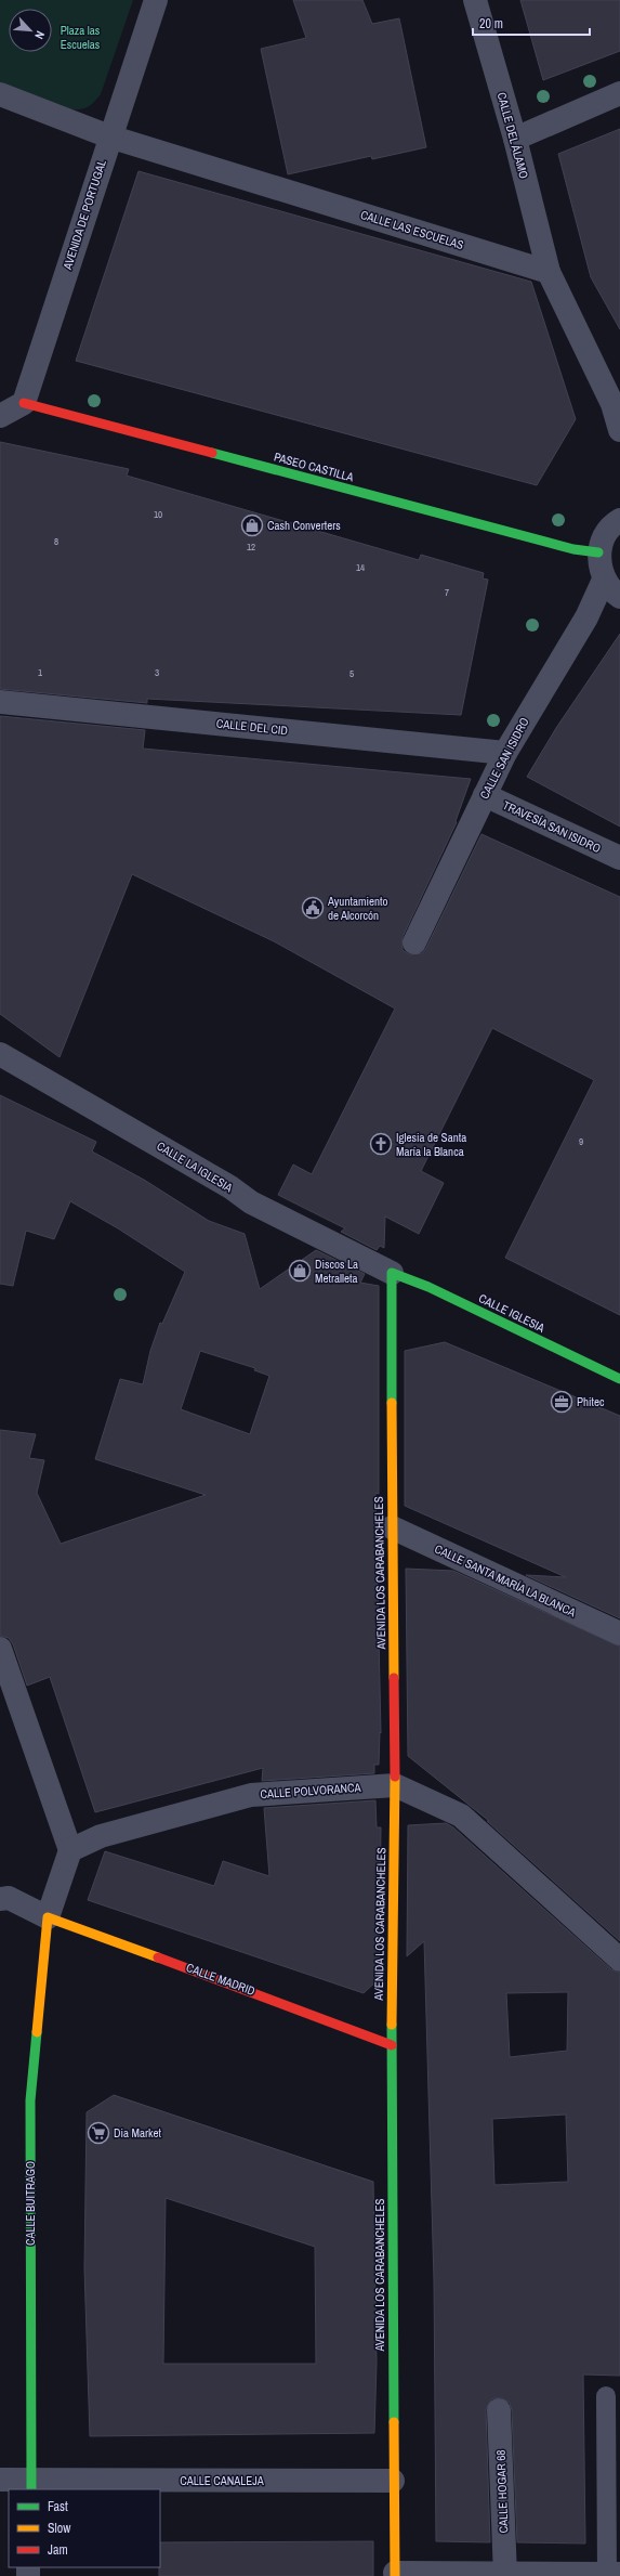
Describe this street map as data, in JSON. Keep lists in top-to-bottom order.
{
  "streets": {
    "street": [
      "CALLE DEL ÁLAMO",
      "AVENIDA DE PORTUGAL",
      "CALLE LAS ESCUELAS",
      "PASEO CASTILLA",
      "CALLE DEL CID",
      "CALLE SAN ISIDRO",
      "TRAVESÍA SAN ISIDRO",
      "CALLE LA IGLESIA",
      "CALLE IGLESIA",
      "AVENIDA LOS CARABANCHELES",
      "CALLE SANTA MARÍA LA BLANCA",
      "CALLE POLVORANCA",
      "CALLE MADRID",
      "CALLE BUITRAGO",
      "CALLE CANALEJA",
      "CALLE HOGAR 68"
    ]
  },
  "crossings": [
    ["CALLE DEL ÁLAMO", "CALLE LAS ESCUELAS"],
    ["AVENIDA DE PORTUGAL", "CALLE LAS ESCUELAS"],
    ["AVENIDA DE PORTUGAL", "PASEO CASTILLA"],
    ["CALLE DEL CID", "CALLE SAN ISIDRO"],
    ["CALLE SAN ISIDRO", "TRAVESÍA SAN ISIDRO"],
    ["CALLE LA IGLESIA", "CALLE IGLESIA"],
    ["CALLE LA IGLESIA", "AVENIDA LOS CARABANCHELES"],
    ["CALLE IGLESIA", "AVENIDA LOS CARABANCHELES"],
    ["AVENIDA LOS CARABANCHELES", "CALLE SANTA MARÍA LA BLANCA"],
    ["AVENIDA LOS CARABANCHELES", "CALLE POLVORANCA"],
    ["AVENIDA LOS CARABANCHELES", "CALLE MADRID"],
    ["AVENIDA LOS CARABANCHELES", "CALLE CANALEJA"],
    ["CALLE MADRID", "CALLE BUITRAGO"],
    ["CALLE BUITRAGO", "CALLE CANALEJA"]
  ],
  "parks": ["Plaza las Escuelas"],
  "places": {
    "shop": ["Cash Converters", "Discos La Metralleta"],
    "public building": ["Ayuntamiento de Alcorcón"],
    "church": ["Iglesia de Santa María la Blanca"],
    "office": ["Phitec"],
    "supermarket": ["Dia Market"]
  },
  "house_numbers": [
    "10",
    "8",
    "12",
    "14",
    "7",
    "1",
    "3",
    "5",
    "9"
  ],
  "legend": ["Fast", "Slow", "Jam"],
  "scale_bar": "20 m",
  "north": "bottom right"
}
